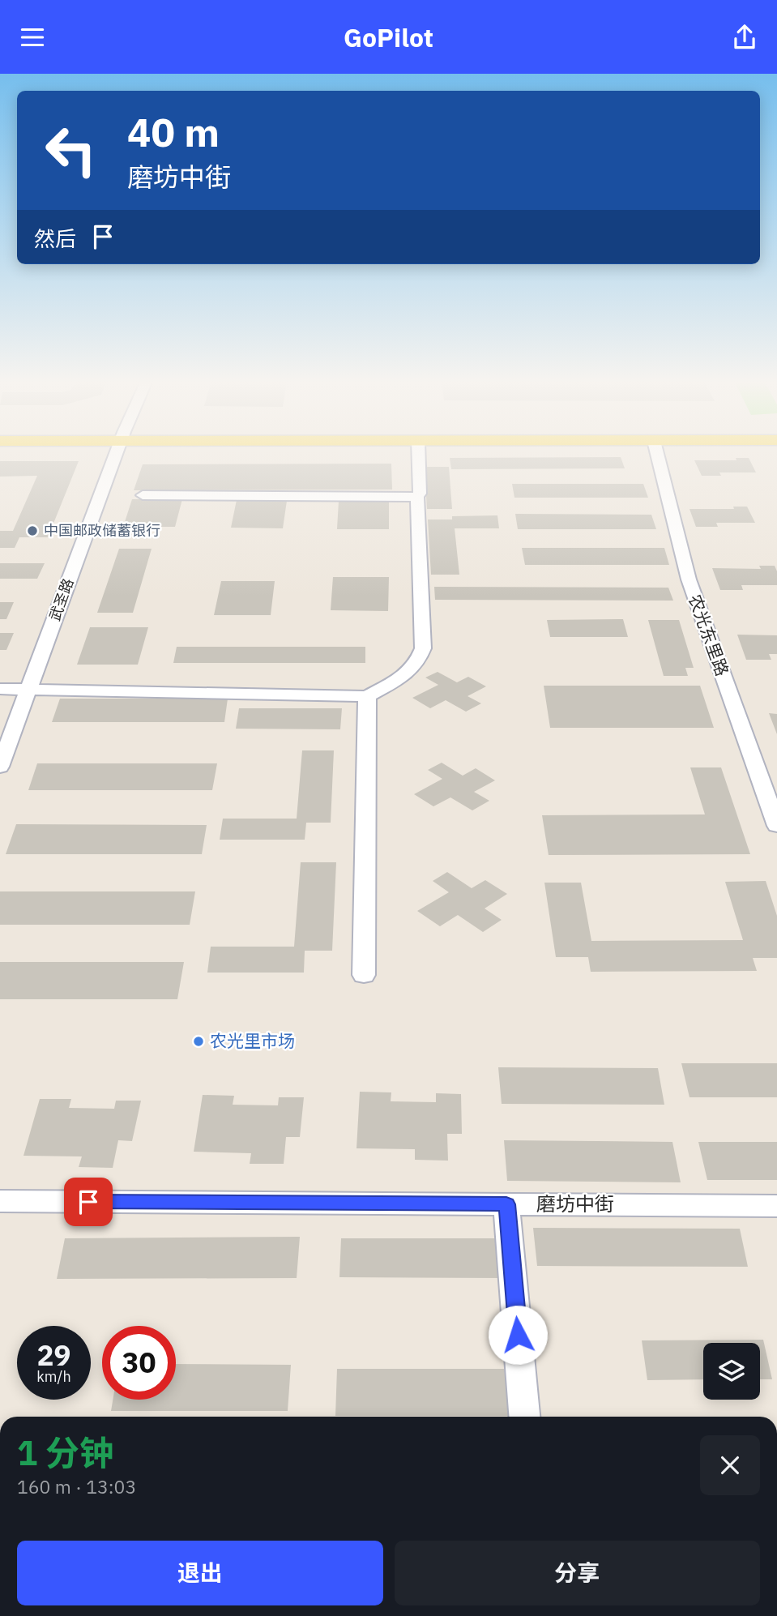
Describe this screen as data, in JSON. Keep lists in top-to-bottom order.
{
  "streets": {
    "street": ["武圣路", "农光东里路", "磨坊中街"]
  },
  "places": ["中国邮政储蓄银行", "农光里市场"],
  "page": {
    "header": "GoPilot",
    "turn": ["40 m", "磨坊中街"],
    "then": "然后",
    "speed": "29 km/h",
    "limit": "30",
    "heading": ["1 分钟", "160 m · 13:03"],
    "buttons": ["退出", "分享"]
  }
}
